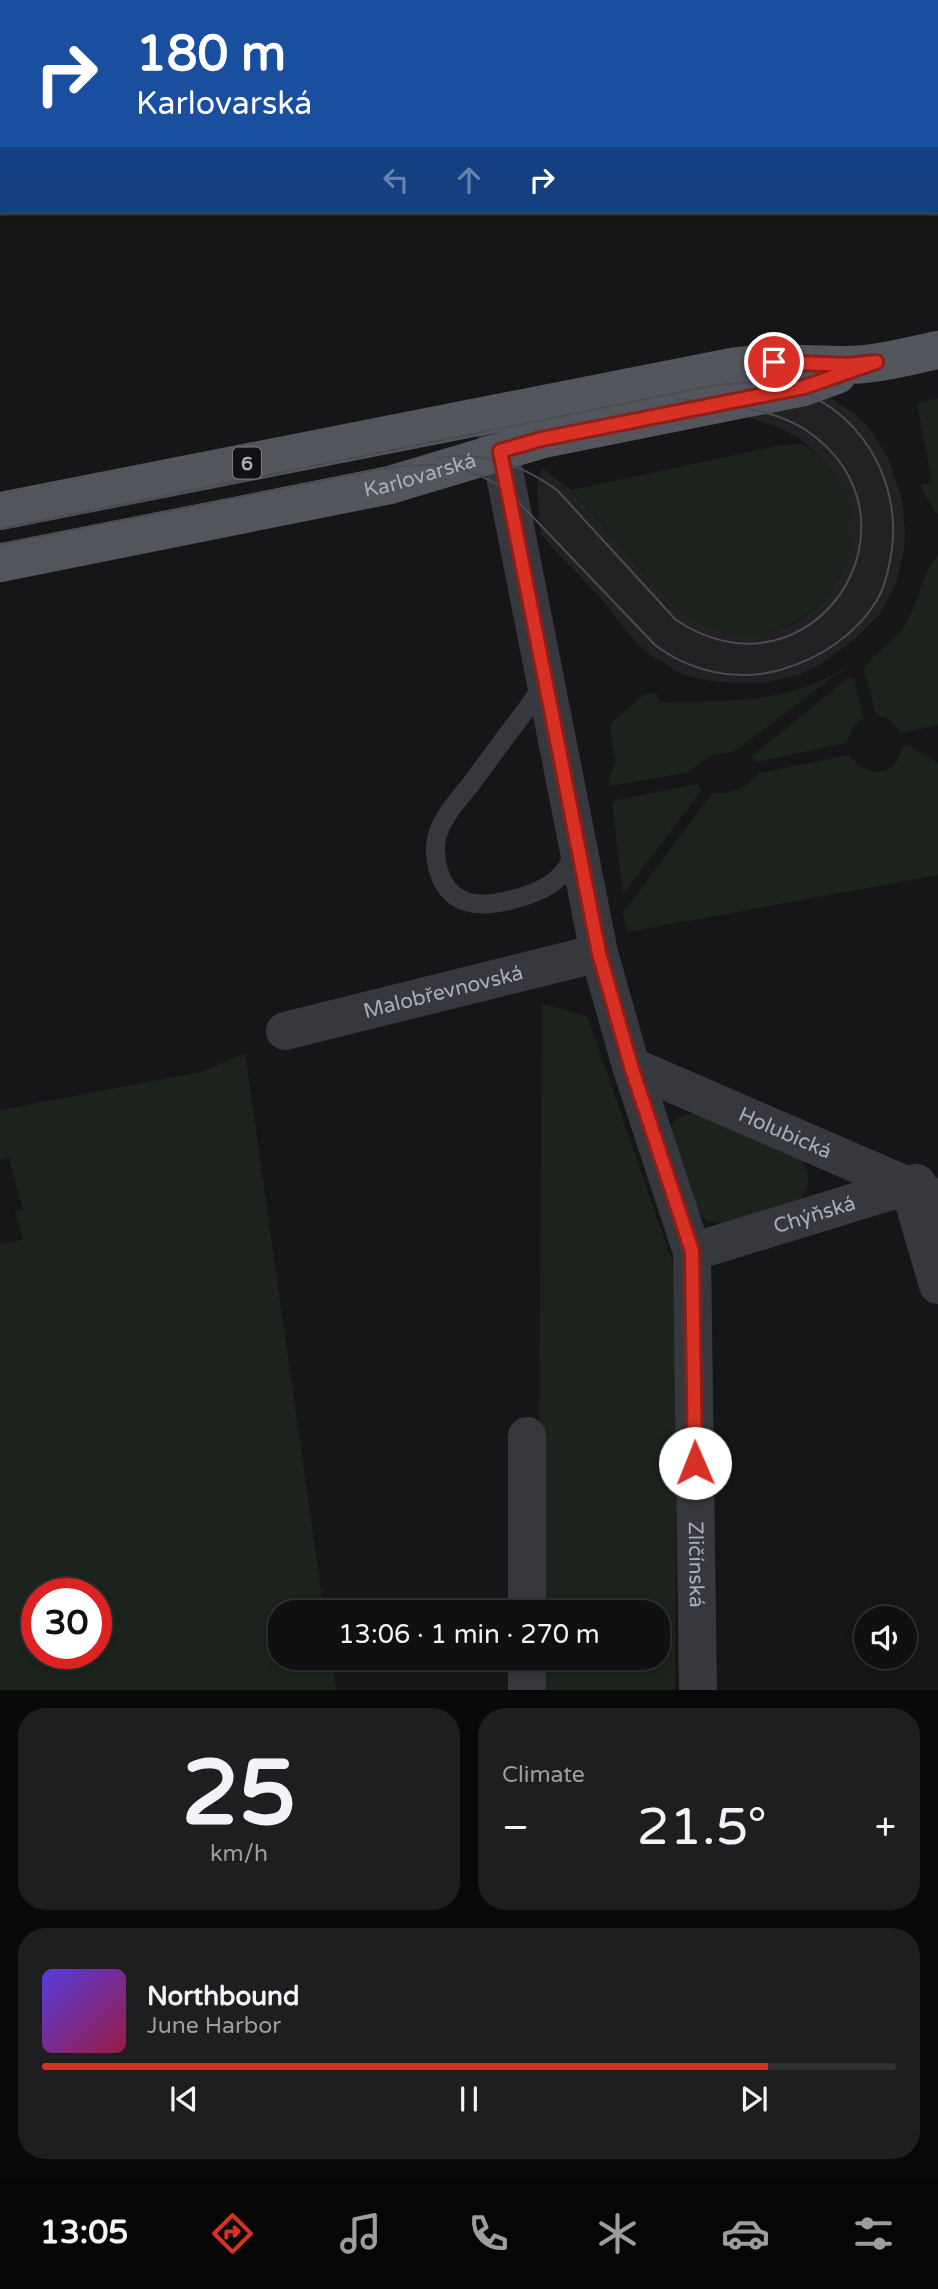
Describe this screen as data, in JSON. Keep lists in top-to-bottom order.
{
  "streets": {
    "main road": ["6", "Karlovarská"],
    "street": [
      "Malobřevnovská",
      "Holubická",
      "Chýňská",
      "Zličínská"
    ]
  },
  "crossings": [
    ["Karlovarská", "Zličínská"],
    ["Malobřevnovská", "Zličínská"],
    ["Holubická", "Chýňská"],
    ["Holubická", "Zličínská"],
    ["Chýňská", "Zličínská"]
  ],
  "page": {
    "turn": ["180 m", "Karlovarská"],
    "limit": "30",
    "trip": "13:06 · 1 min · 270 m",
    "tile": [
      ["25", "km/h"],
      "Climate"
    ],
    "heat": ["−", "21.5°", "+"],
    "song": ["Northbound", "June Harbor"],
    "tabs": "13:05"
  }
}
